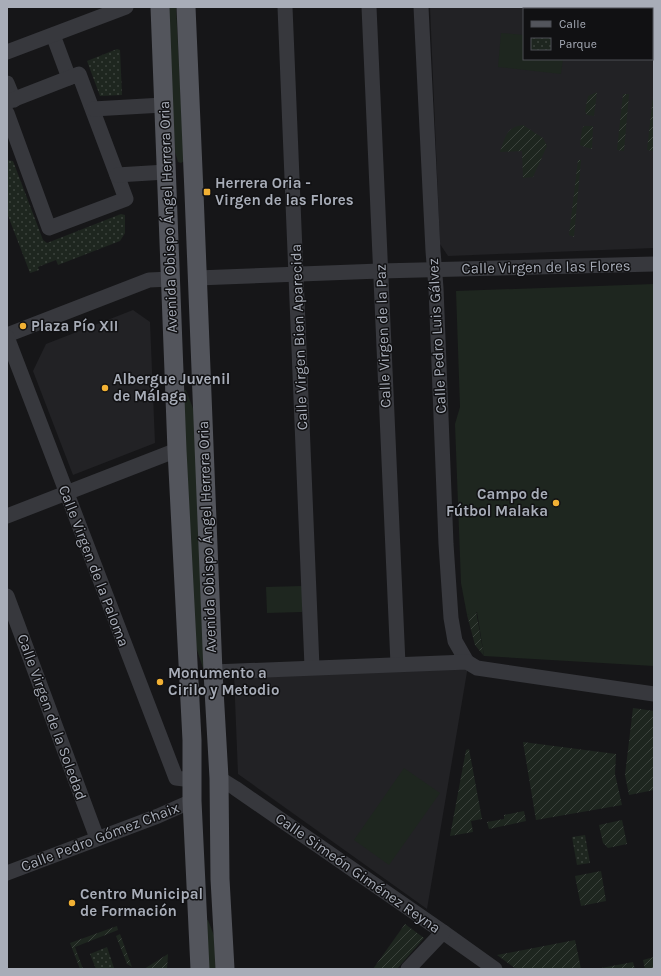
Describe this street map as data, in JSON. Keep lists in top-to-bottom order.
{
  "streets": {
    "main road": ["Avenida Obispo Ángel Herrera Oria"],
    "street": [
      "Calle Virgen de las Flores",
      "Calle Virgen de la Paz",
      "Calle Pedro Luis Gálvez",
      "Calle Virgen Bien Aparecida",
      "Calle Virgen de la Paloma",
      "Calle Virgen de la Soledad",
      "Calle Pedro Gómez Chaix",
      "Calle Simeón Giménez Reyna"
    ]
  },
  "crossings": [
    ["Avenida Obispo Ángel Herrera Oria", "Calle Virgen de las Flores"],
    ["Avenida Obispo Ángel Herrera Oria", "Calle Virgen de la Paloma"],
    ["Avenida Obispo Ángel Herrera Oria", "Calle Pedro Gómez Chaix"],
    ["Avenida Obispo Ángel Herrera Oria", "Calle Simeón Giménez Reyna"],
    ["Calle Virgen de las Flores", "Calle Virgen de la Paz"],
    ["Calle Virgen de las Flores", "Calle Pedro Luis Gálvez"],
    ["Calle Virgen de las Flores", "Calle Virgen Bien Aparecida"],
    ["Calle Virgen de la Soledad", "Calle Pedro Gómez Chaix"]
  ],
  "places": {
    "transit": ["Herrera Oria - Virgen de las Flores"],
    "other": [
      "Plaza Pío XII",
      "Albergue Juvenil de Málaga",
      "Campo de Fútbol Malaka",
      "Monumento a Cirilo y Metodio",
      "Centro Municipal de Formación"
    ]
  },
  "legend": ["Calle", "Parque"]
}
